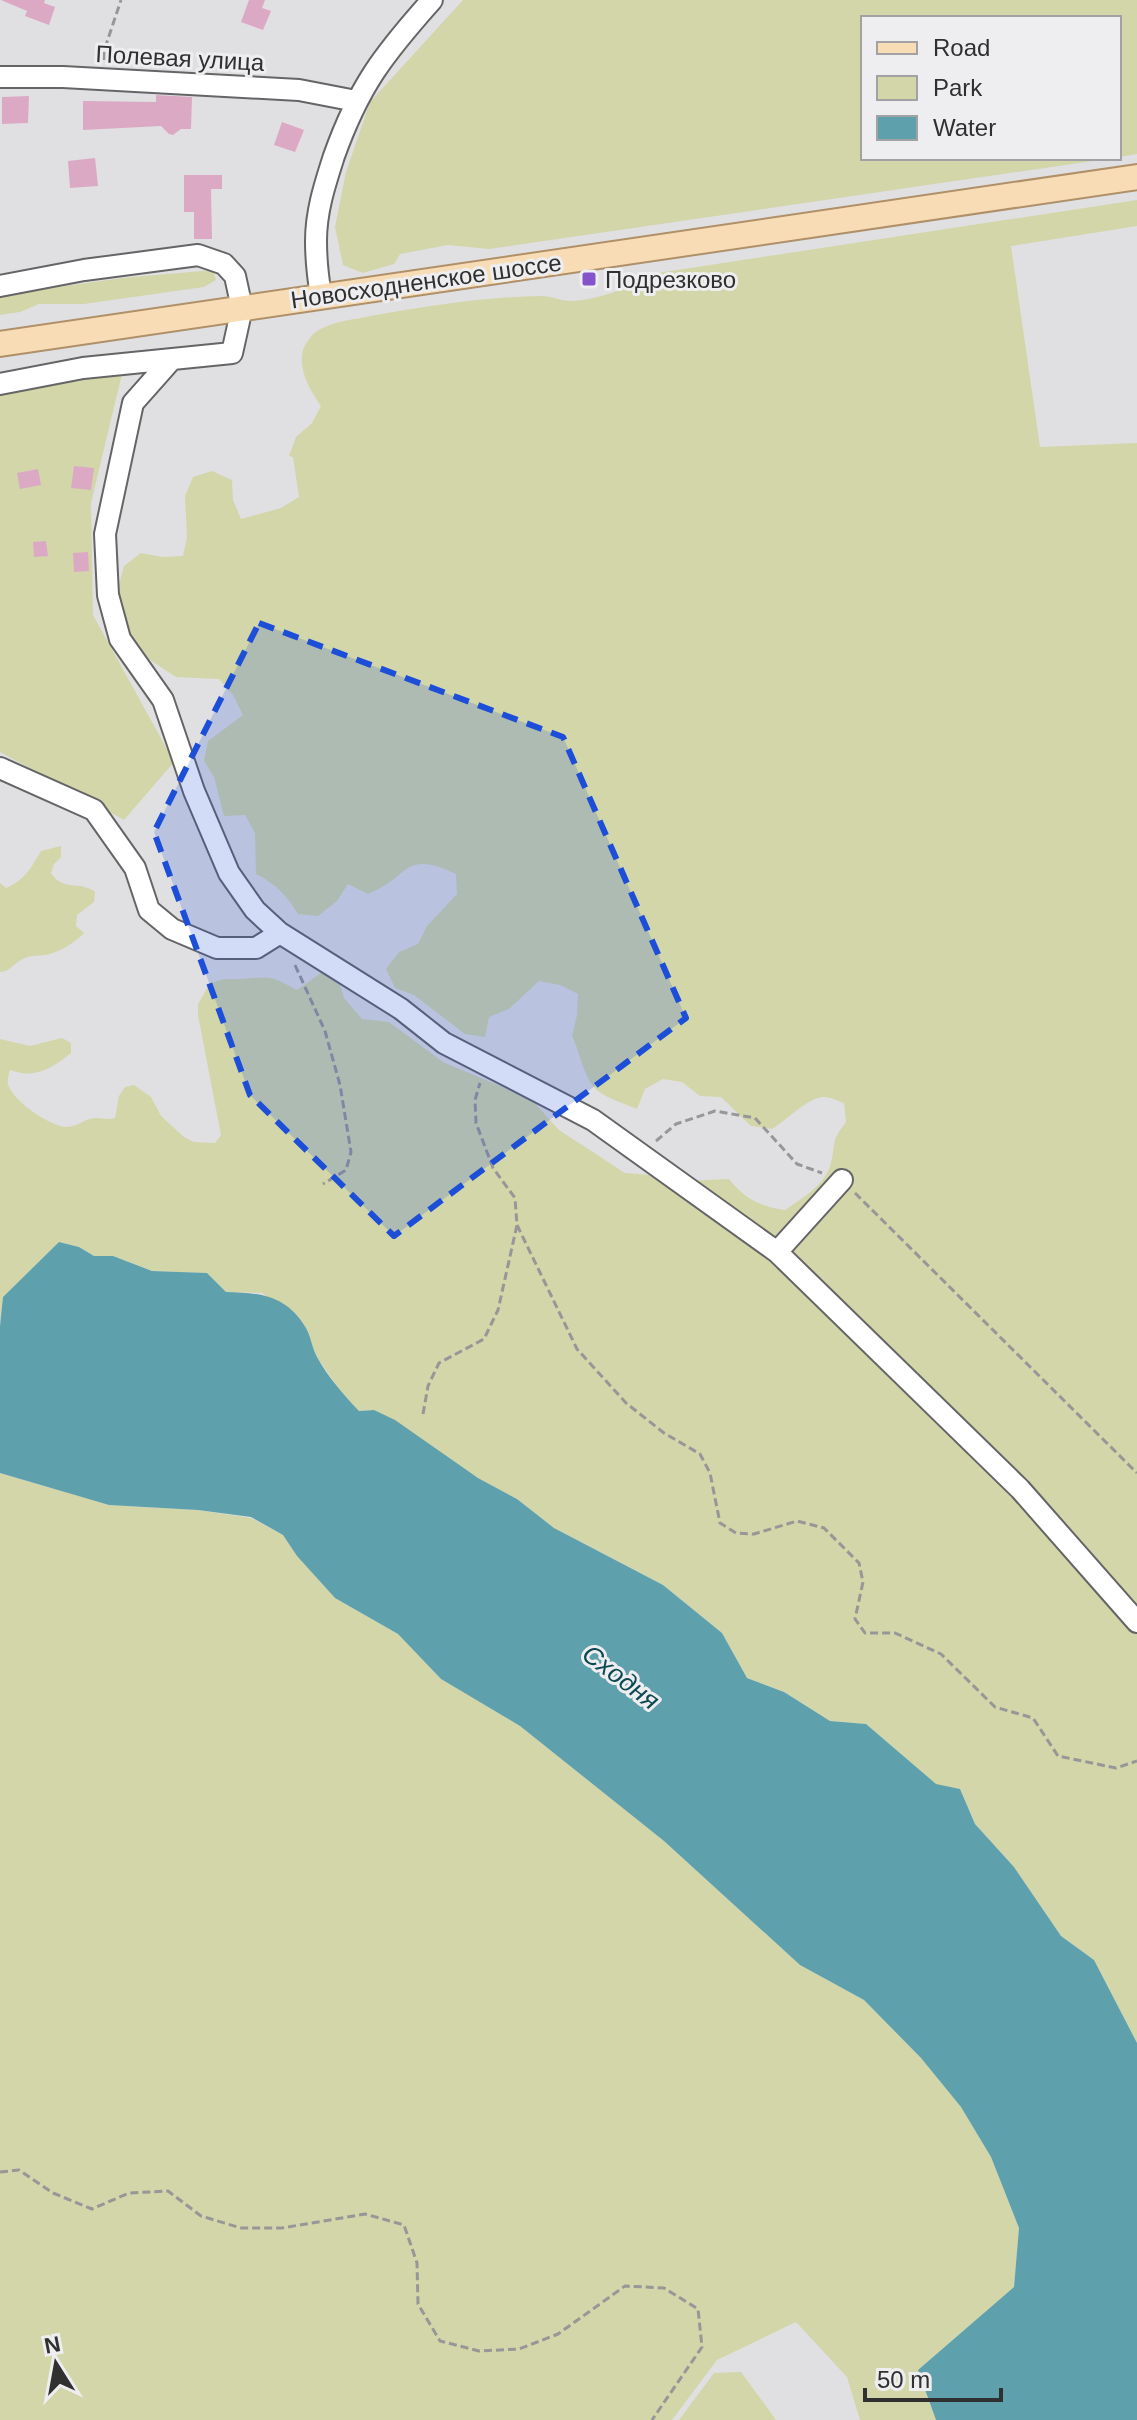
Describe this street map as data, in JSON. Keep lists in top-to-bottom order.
{
  "streets": {
    "main road": ["Новосходненское шоссе"],
    "street": ["Полевая улица"]
  },
  "water": ["Сходня"],
  "places": {
    "transit": ["Подрезково"]
  },
  "legend": ["Road", "Park", "Water"],
  "scale_bar": "50 m",
  "north": "top"
}
